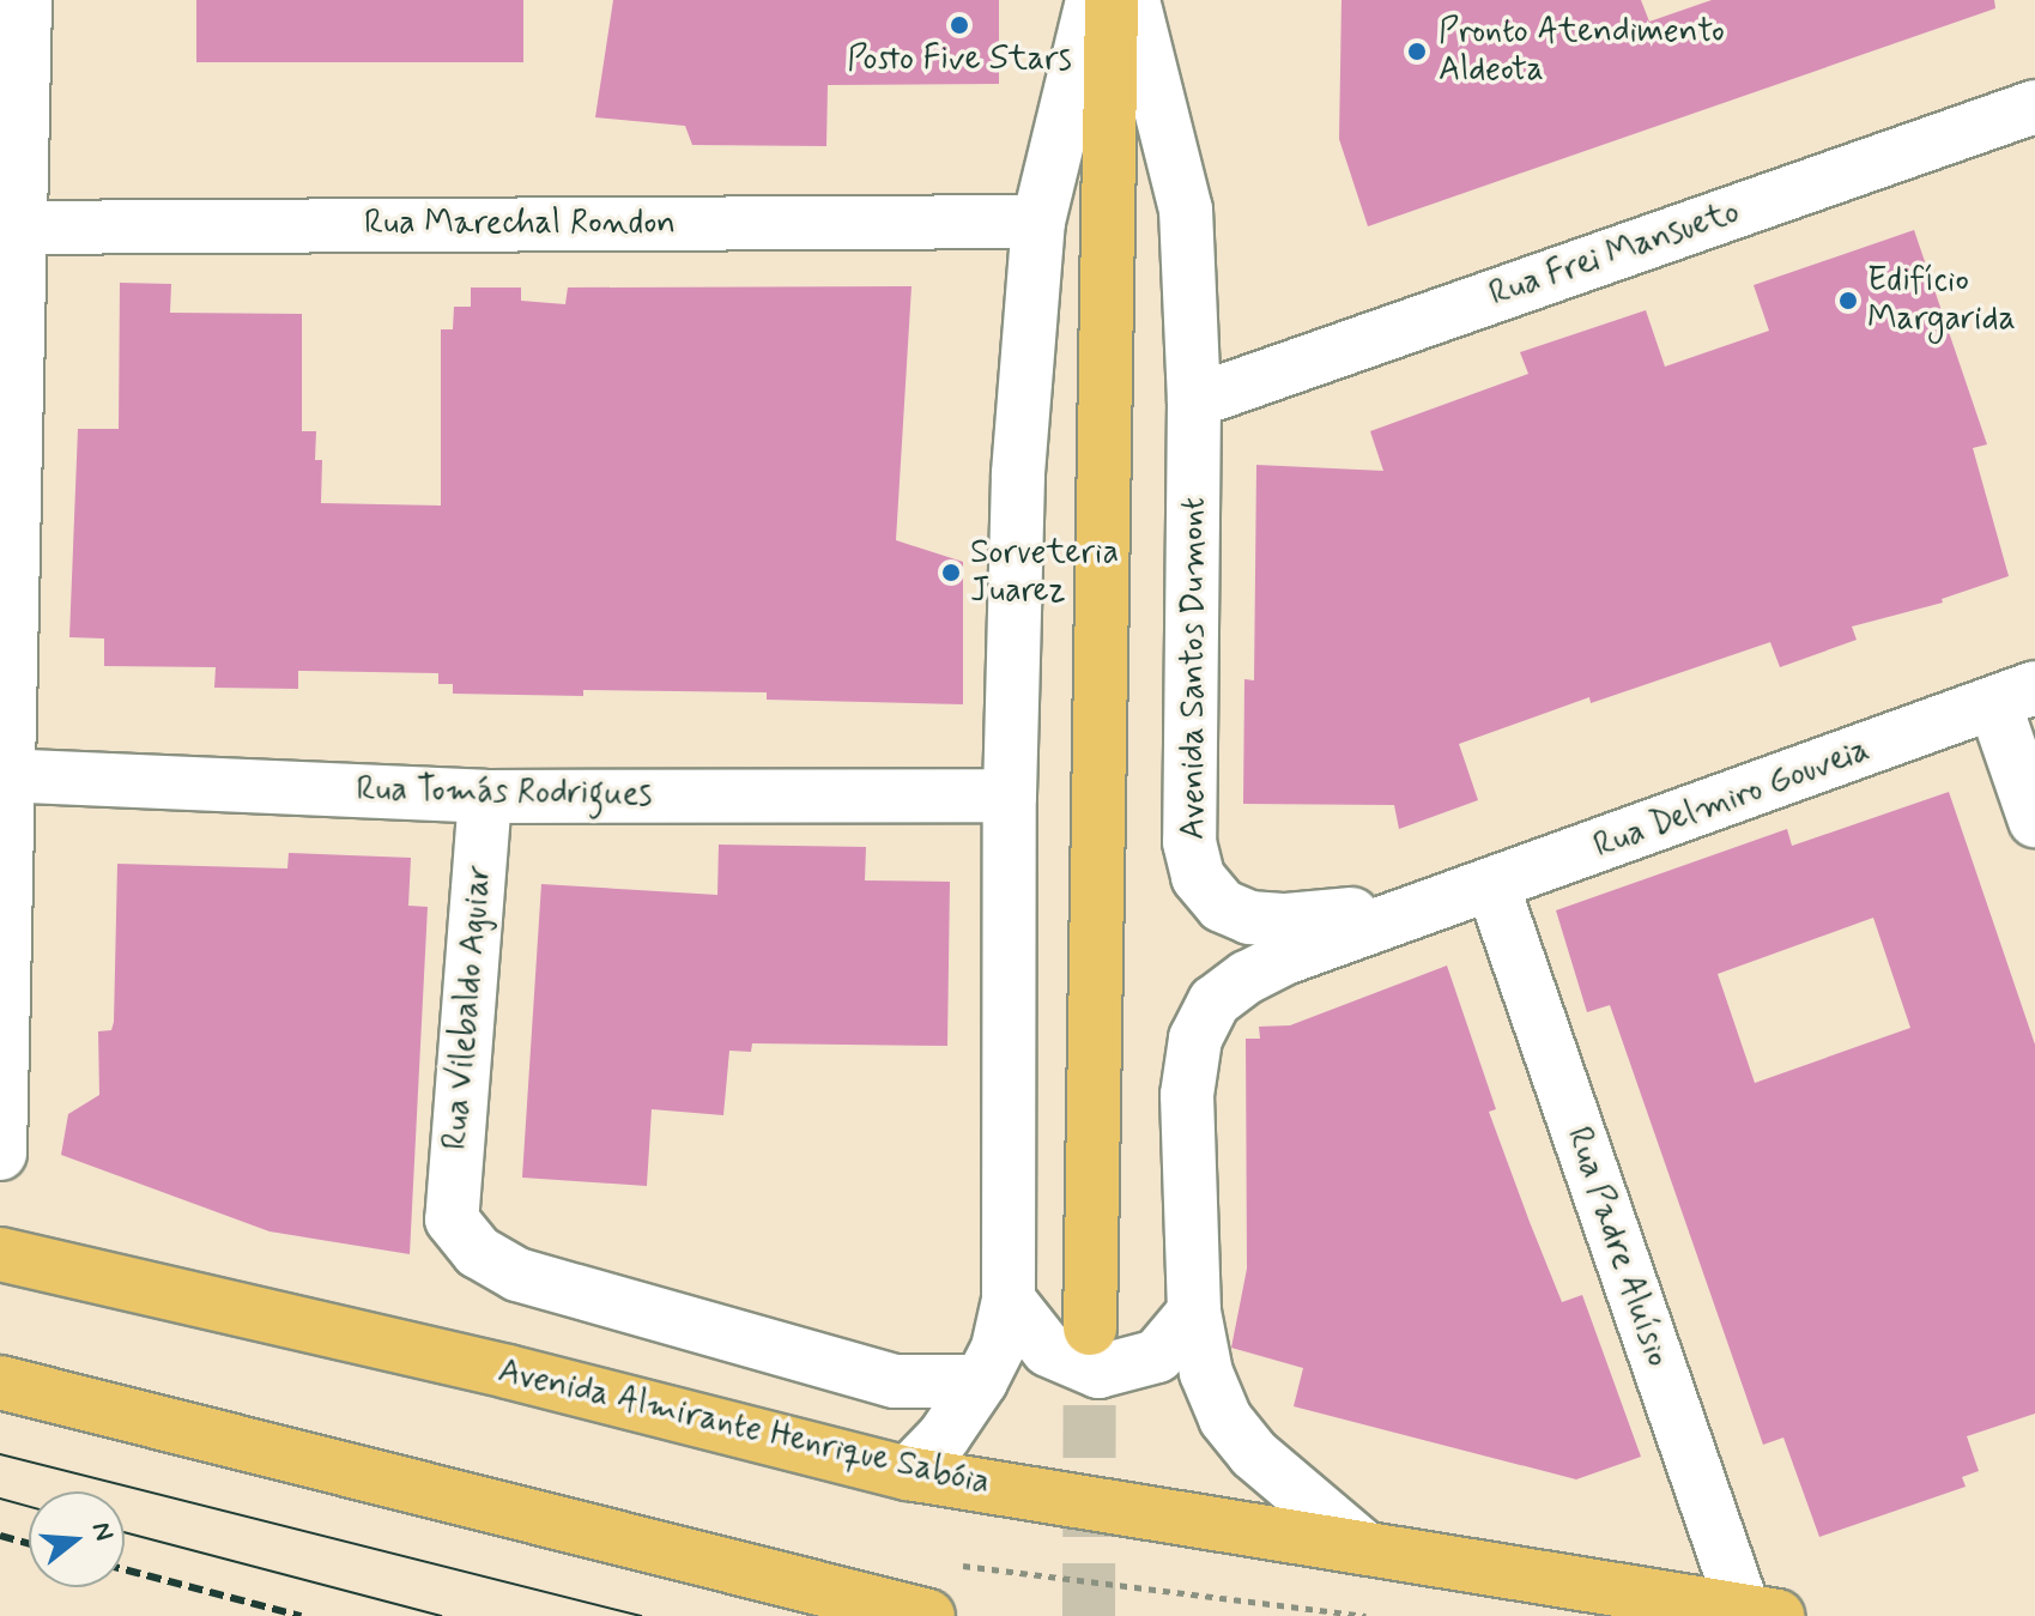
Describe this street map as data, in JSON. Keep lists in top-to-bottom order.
{
  "streets": {
    "main road": ["Avenida Almirante Henrique Sabóia"],
    "street": [
      "Rua Marechal Rondon",
      "Rua Frei Mansueto",
      "Avenida Santos Dumont",
      "Rua Tomás Rodrigues",
      "Rua Delmiro Gouveia",
      "Rua Vilebaldo Aguiar",
      "Rua Padre Aluísio"
    ]
  },
  "crossings": [
    ["Rua Frei Mansueto", "Avenida Santos Dumont"],
    ["Avenida Santos Dumont", "Rua Delmiro Gouveia"],
    ["Rua Tomás Rodrigues", "Rua Vilebaldo Aguiar"],
    ["Rua Delmiro Gouveia", "Rua Padre Aluísio"],
    ["Rua Padre Aluísio", "Avenida Almirante Henrique Sabóia"]
  ],
  "places": [
    "Posto Five Stars",
    "Pronto Atendimento Aldeota",
    "Edifício Margarida",
    "Sorveteria Juarez"
  ],
  "north": "right"
}
